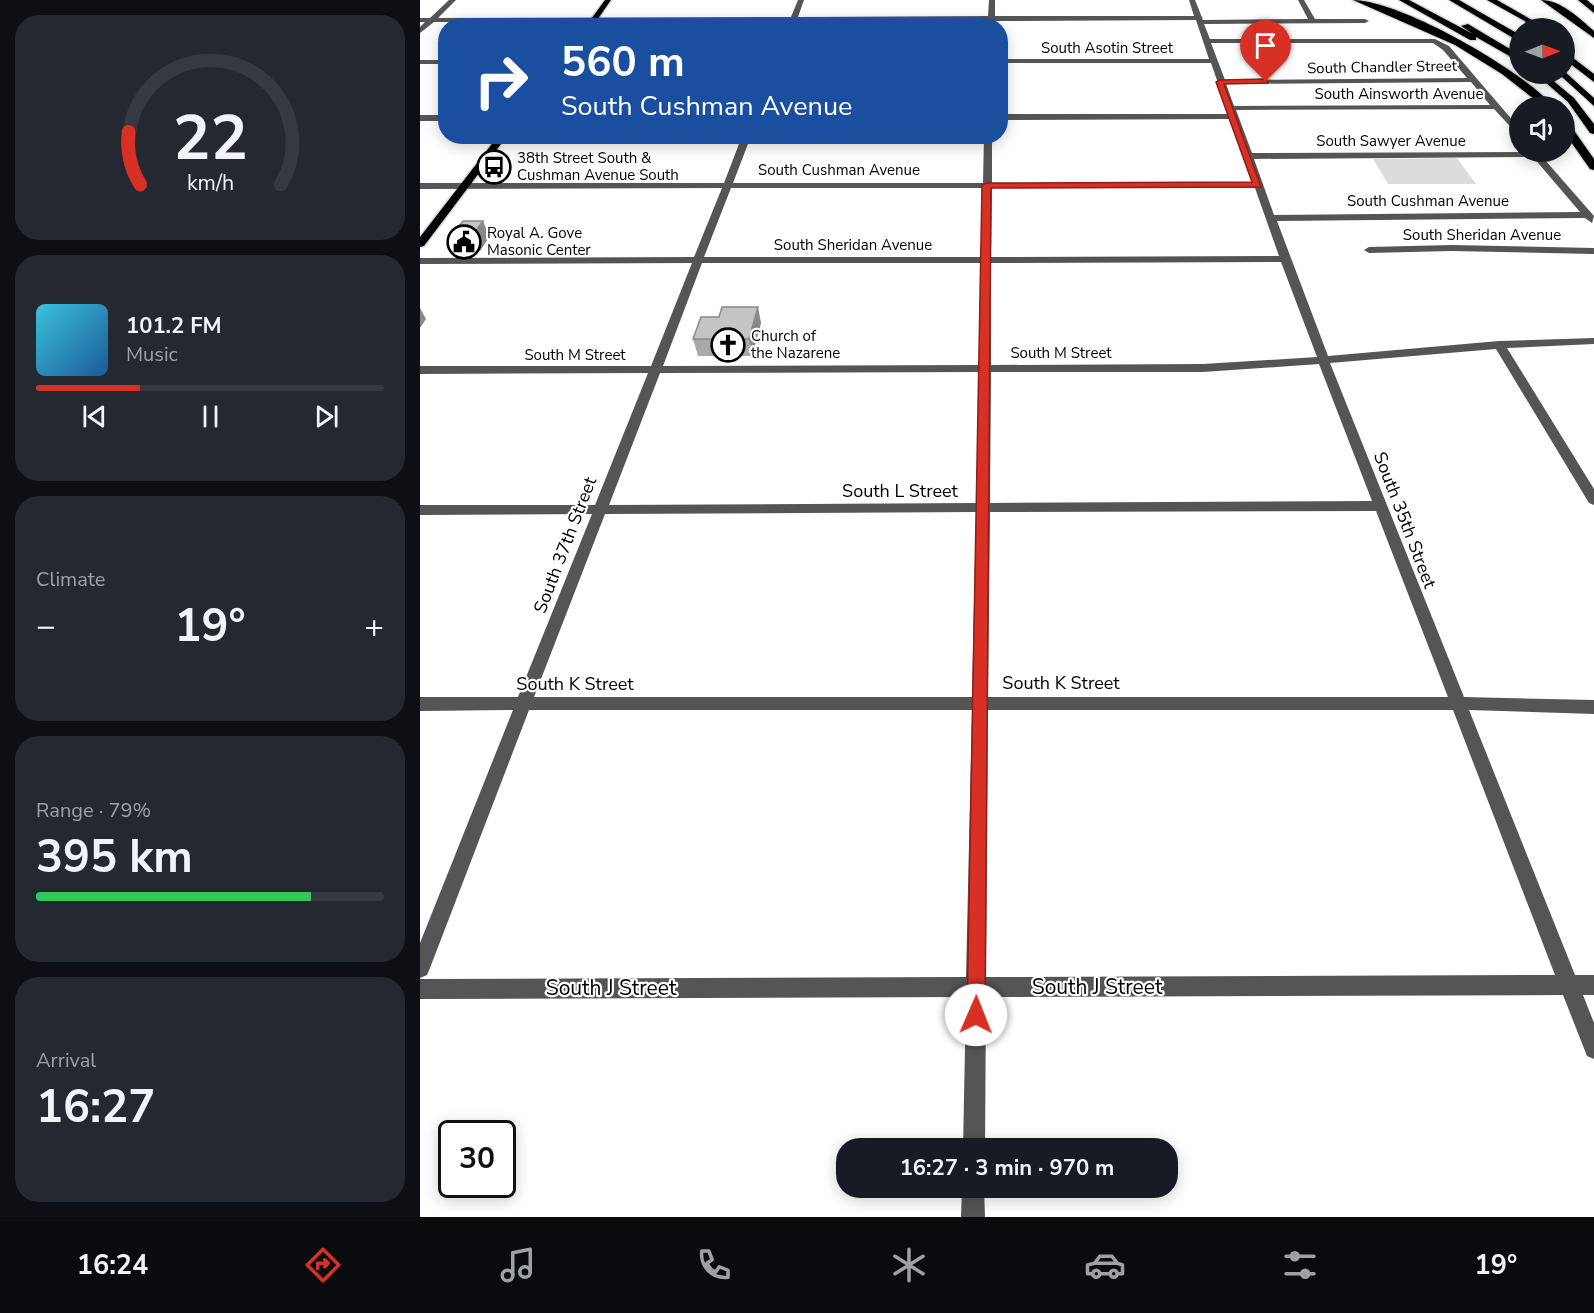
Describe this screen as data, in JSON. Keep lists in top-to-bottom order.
{
  "streets": {
    "street": [
      "South Asotin Street",
      "South Chandler Street",
      "South Ainsworth Avenue",
      "South Sawyer Avenue",
      "South Cushman Avenue",
      "South Sheridan Avenue",
      "South M Street",
      "South L Street",
      "South 35th Street",
      "South 37th Street",
      "South K Street",
      "South J Street"
    ]
  },
  "crossings": [
    ["South Asotin Street", "South 35th Street"],
    ["South Chandler Street", "South 35th Street"],
    ["South Ainsworth Avenue", "South 35th Street"],
    ["South Sawyer Avenue", "South 35th Street"],
    ["South Cushman Avenue", "South 35th Street"],
    ["South Cushman Avenue", "South 37th Street"],
    ["South Sheridan Avenue", "South 35th Street"],
    ["South Sheridan Avenue", "South 37th Street"],
    ["South M Street", "South 35th Street"],
    ["South M Street", "South 37th Street"],
    ["South L Street", "South 35th Street"],
    ["South L Street", "South 37th Street"],
    ["South 35th Street", "South K Street"],
    ["South 35th Street", "South J Street"],
    ["South 37th Street", "South K Street"]
  ],
  "places": {
    "bus stop": ["38th Street South & Cushman Avenue South"],
    "public building": ["Royal A. Gove Masonic Center"],
    "church": ["Church of the Nazarene"]
  },
  "north": "right",
  "page": {
    "turn": ["560 m", "South Cushman Avenue"],
    "song": ["101.2 FM", "Music"],
    "tile": [
      "Climate",
      ["Range · 79%", "395 km"],
      ["Arrival", "16:27"]
    ],
    "heat": ["−", "19°", "+"],
    "limit": "30",
    "trip": "16:27 · 3 min · 970 m",
    "tabs": ["16:24", "19°"],
    "gauge": ["22", "km/h"]
  }
}
